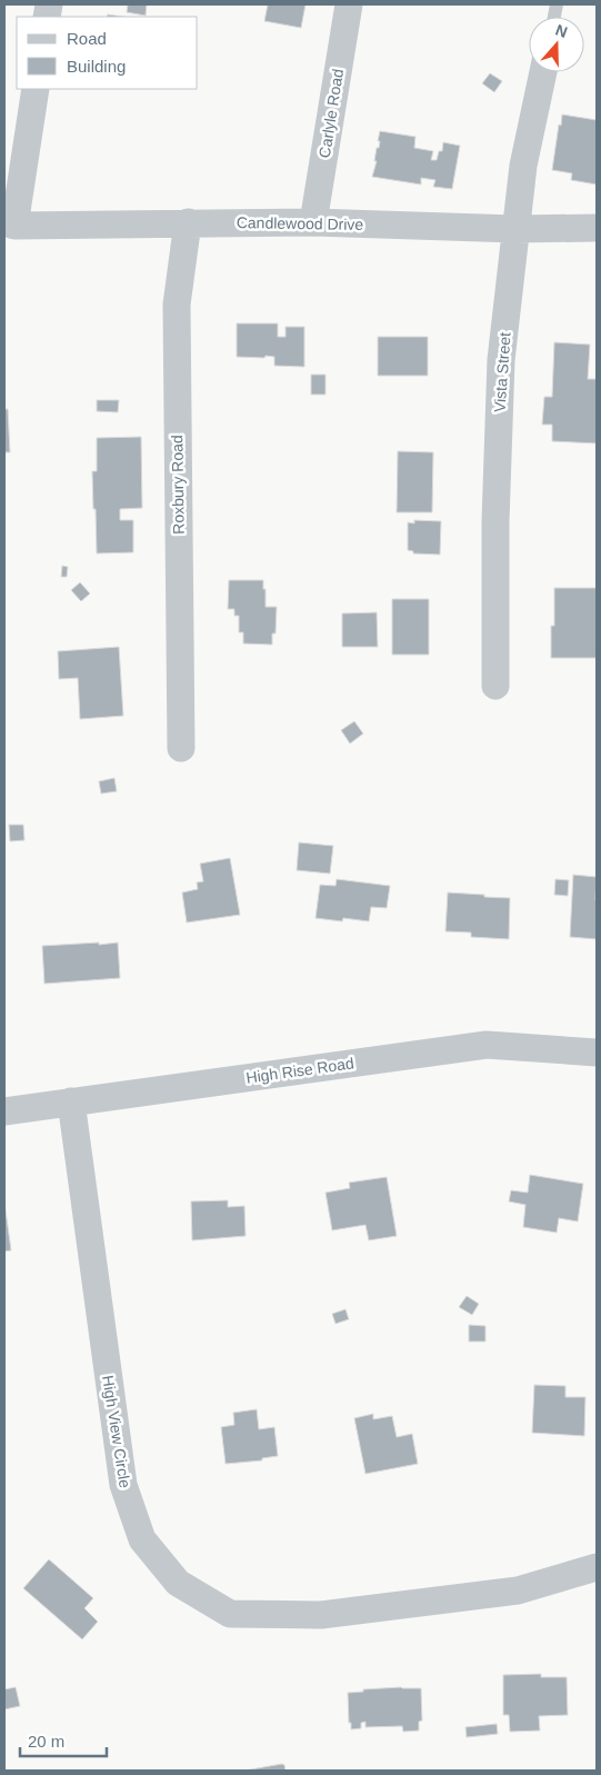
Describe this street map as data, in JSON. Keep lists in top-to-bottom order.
{
  "streets": {
    "street": [
      "Carlyle Road",
      "Candlewood Drive",
      "Vista Street",
      "Roxbury Road",
      "High Rise Road",
      "High View Circle"
    ]
  },
  "crossings": [
    ["Carlyle Road", "Candlewood Drive"],
    ["Candlewood Drive", "Vista Street"],
    ["Candlewood Drive", "Roxbury Road"],
    ["High Rise Road", "High View Circle"]
  ],
  "legend": ["Road", "Building"],
  "scale_bar": "20 m",
  "north": "top"
}
